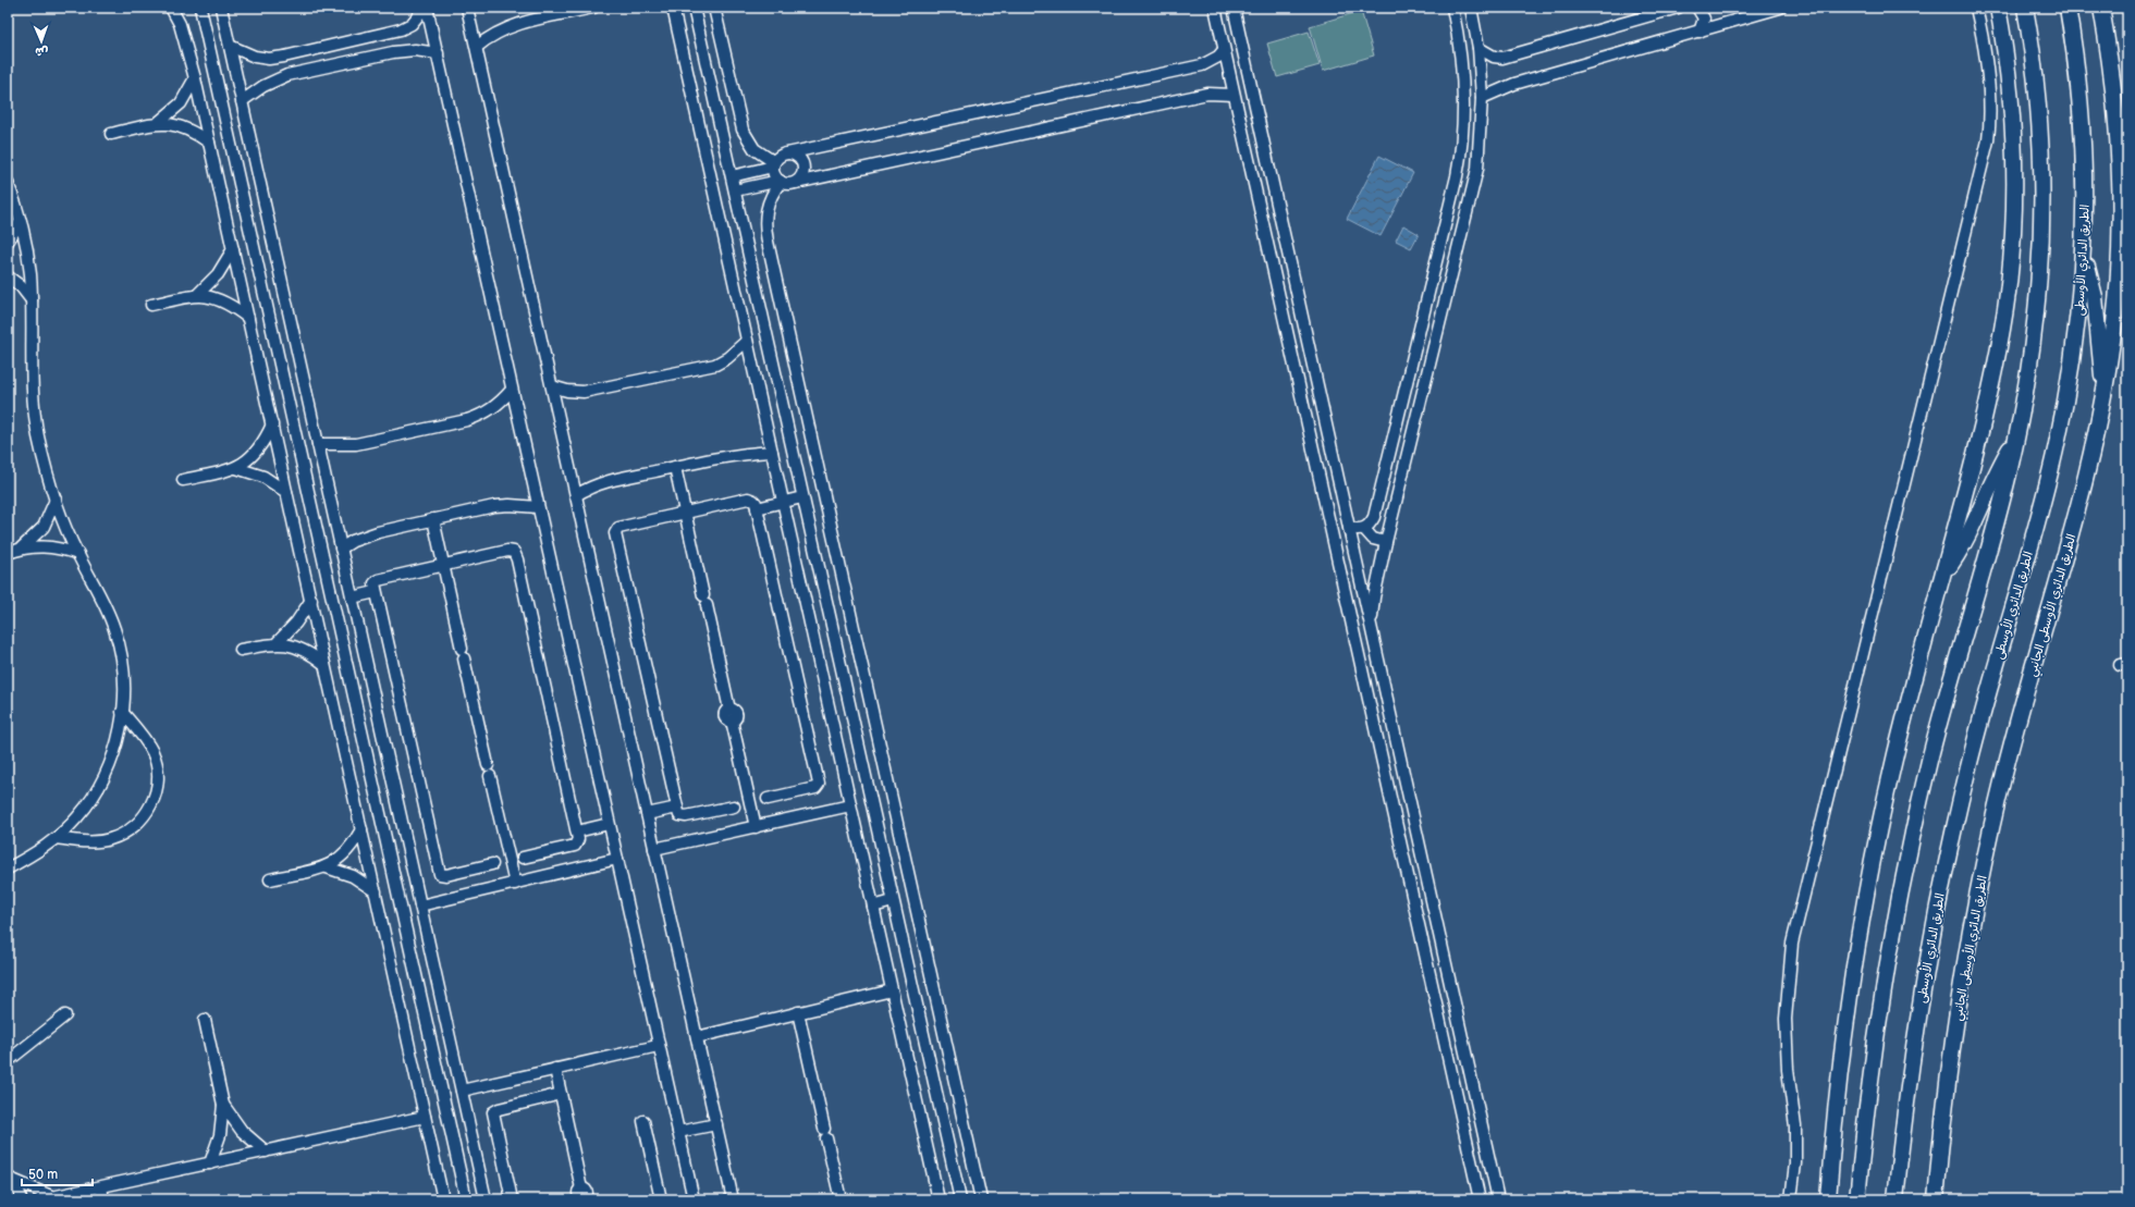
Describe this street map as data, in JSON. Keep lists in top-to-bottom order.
{
  "streets": {
    "highway": ["الطريق الدائري الأوسطى", "الطريق الدائري الأوسطى الجانبي"]
  },
  "scale_bar": "50 m",
  "north": "bottom"
}
